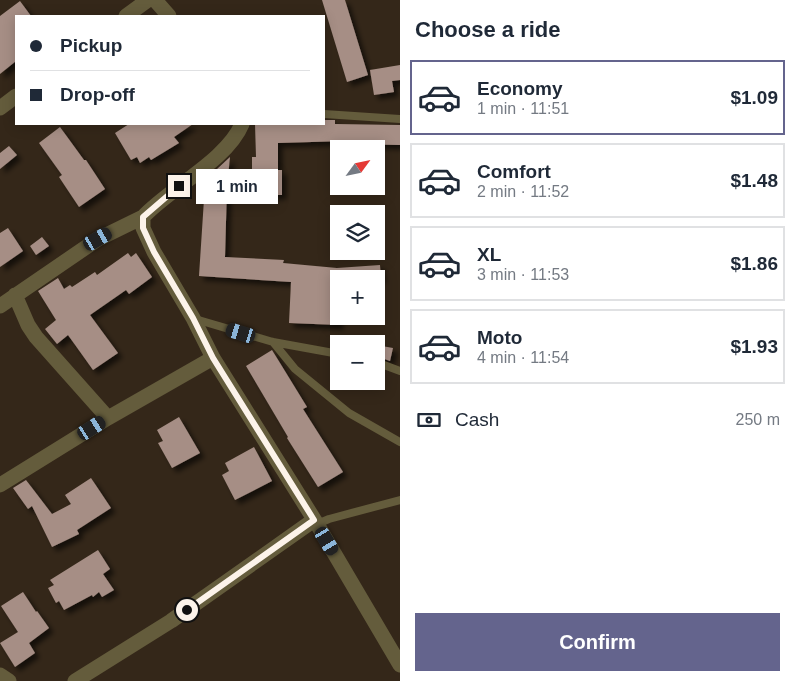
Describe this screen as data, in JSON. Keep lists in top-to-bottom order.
{
  "north": "top right",
  "page": {
    "heading": "Choose a ride",
    "banner": ["Pickup", "Drop-off"],
    "list": [
      {
        "name": "Economy",
        "note": "1 min · 11:51",
        "value": "$1.09"
      },
      {
        "name": "Comfort",
        "note": "2 min · 11:52",
        "value": "$1.48"
      },
      {
        "name": "XL",
        "note": "3 min · 11:53",
        "value": "$1.86"
      },
      {
        "name": "Moto",
        "note": "4 min · 11:54",
        "value": "$1.93"
      }
    ],
    "map_buttons": ["+", "−"],
    "bubble": "1 min",
    "pay": ["Cash", "250 m"],
    "buttons": "Confirm"
  }
}
